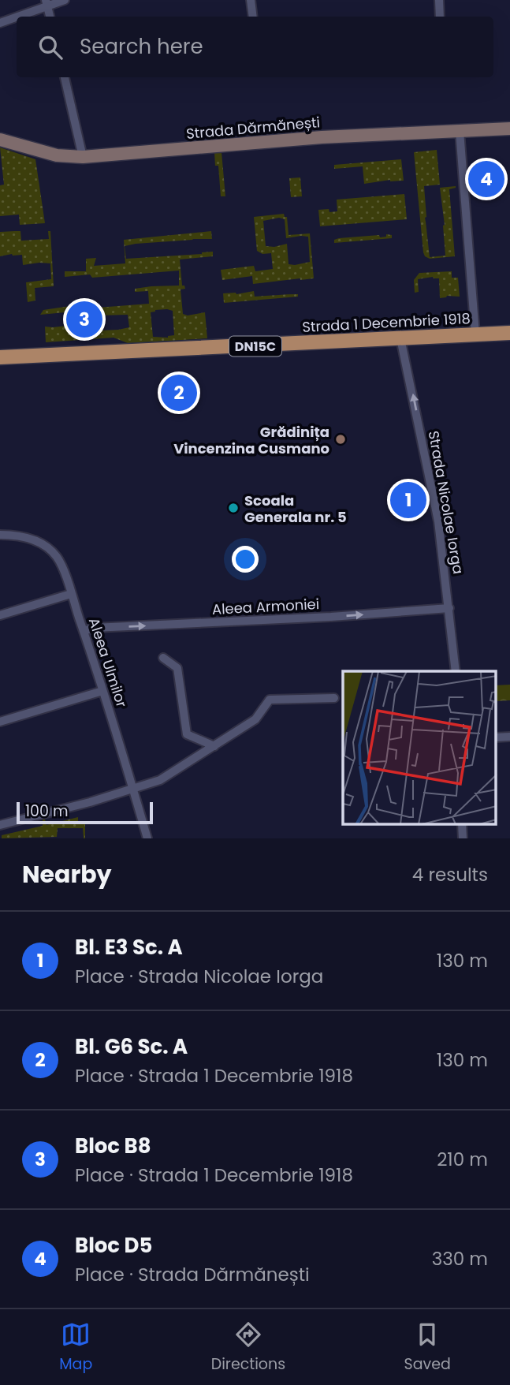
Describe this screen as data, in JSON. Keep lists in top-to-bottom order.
{
  "streets": {
    "main road": ["Strada 1 Decembrie 1918", "DN15C"],
    "street": [
      "Strada Dărmănești",
      "Strada Nicolae Iorga",
      "Aleea Armoniei",
      "Aleea Ulmilor"
    ]
  },
  "crossings": [
    ["Strada 1 Decembrie 1918", "Strada Nicolae Iorga"],
    ["Strada Nicolae Iorga", "Aleea Armoniei"],
    ["Aleea Armoniei", "Aleea Ulmilor"]
  ],
  "one_way": ["Strada Nicolae Iorga", "Aleea Armoniei"],
  "places": ["Grădinița Vincenzina Cusmano", "Scoala Generala nr. 5"],
  "scale_bar": "100 m",
  "page": {
    "search": "Search here",
    "pins": [
      "4",
      "3",
      "2",
      "1"
    ],
    "scale": "100 m",
    "heading": ["Nearby", "4 results"],
    "list": [
      {
        "mark": "1",
        "name": "Bl. E3 Sc. A",
        "note": "Place · Strada Nicolae Iorga",
        "value": "130 m"
      },
      {
        "mark": "2",
        "name": "Bl. G6 Sc. A",
        "note": "Place · Strada 1 Decembrie 1918",
        "value": "130 m"
      },
      {
        "mark": "3",
        "name": "Bloc B8",
        "note": "Place · Strada 1 Decembrie 1918",
        "value": "210 m"
      },
      {
        "mark": "4",
        "name": "Bloc D5",
        "note": "Place · Strada Dărmănești",
        "value": "330 m"
      }
    ],
    "nav": ["Map", "Directions", "Saved"]
  }
}
